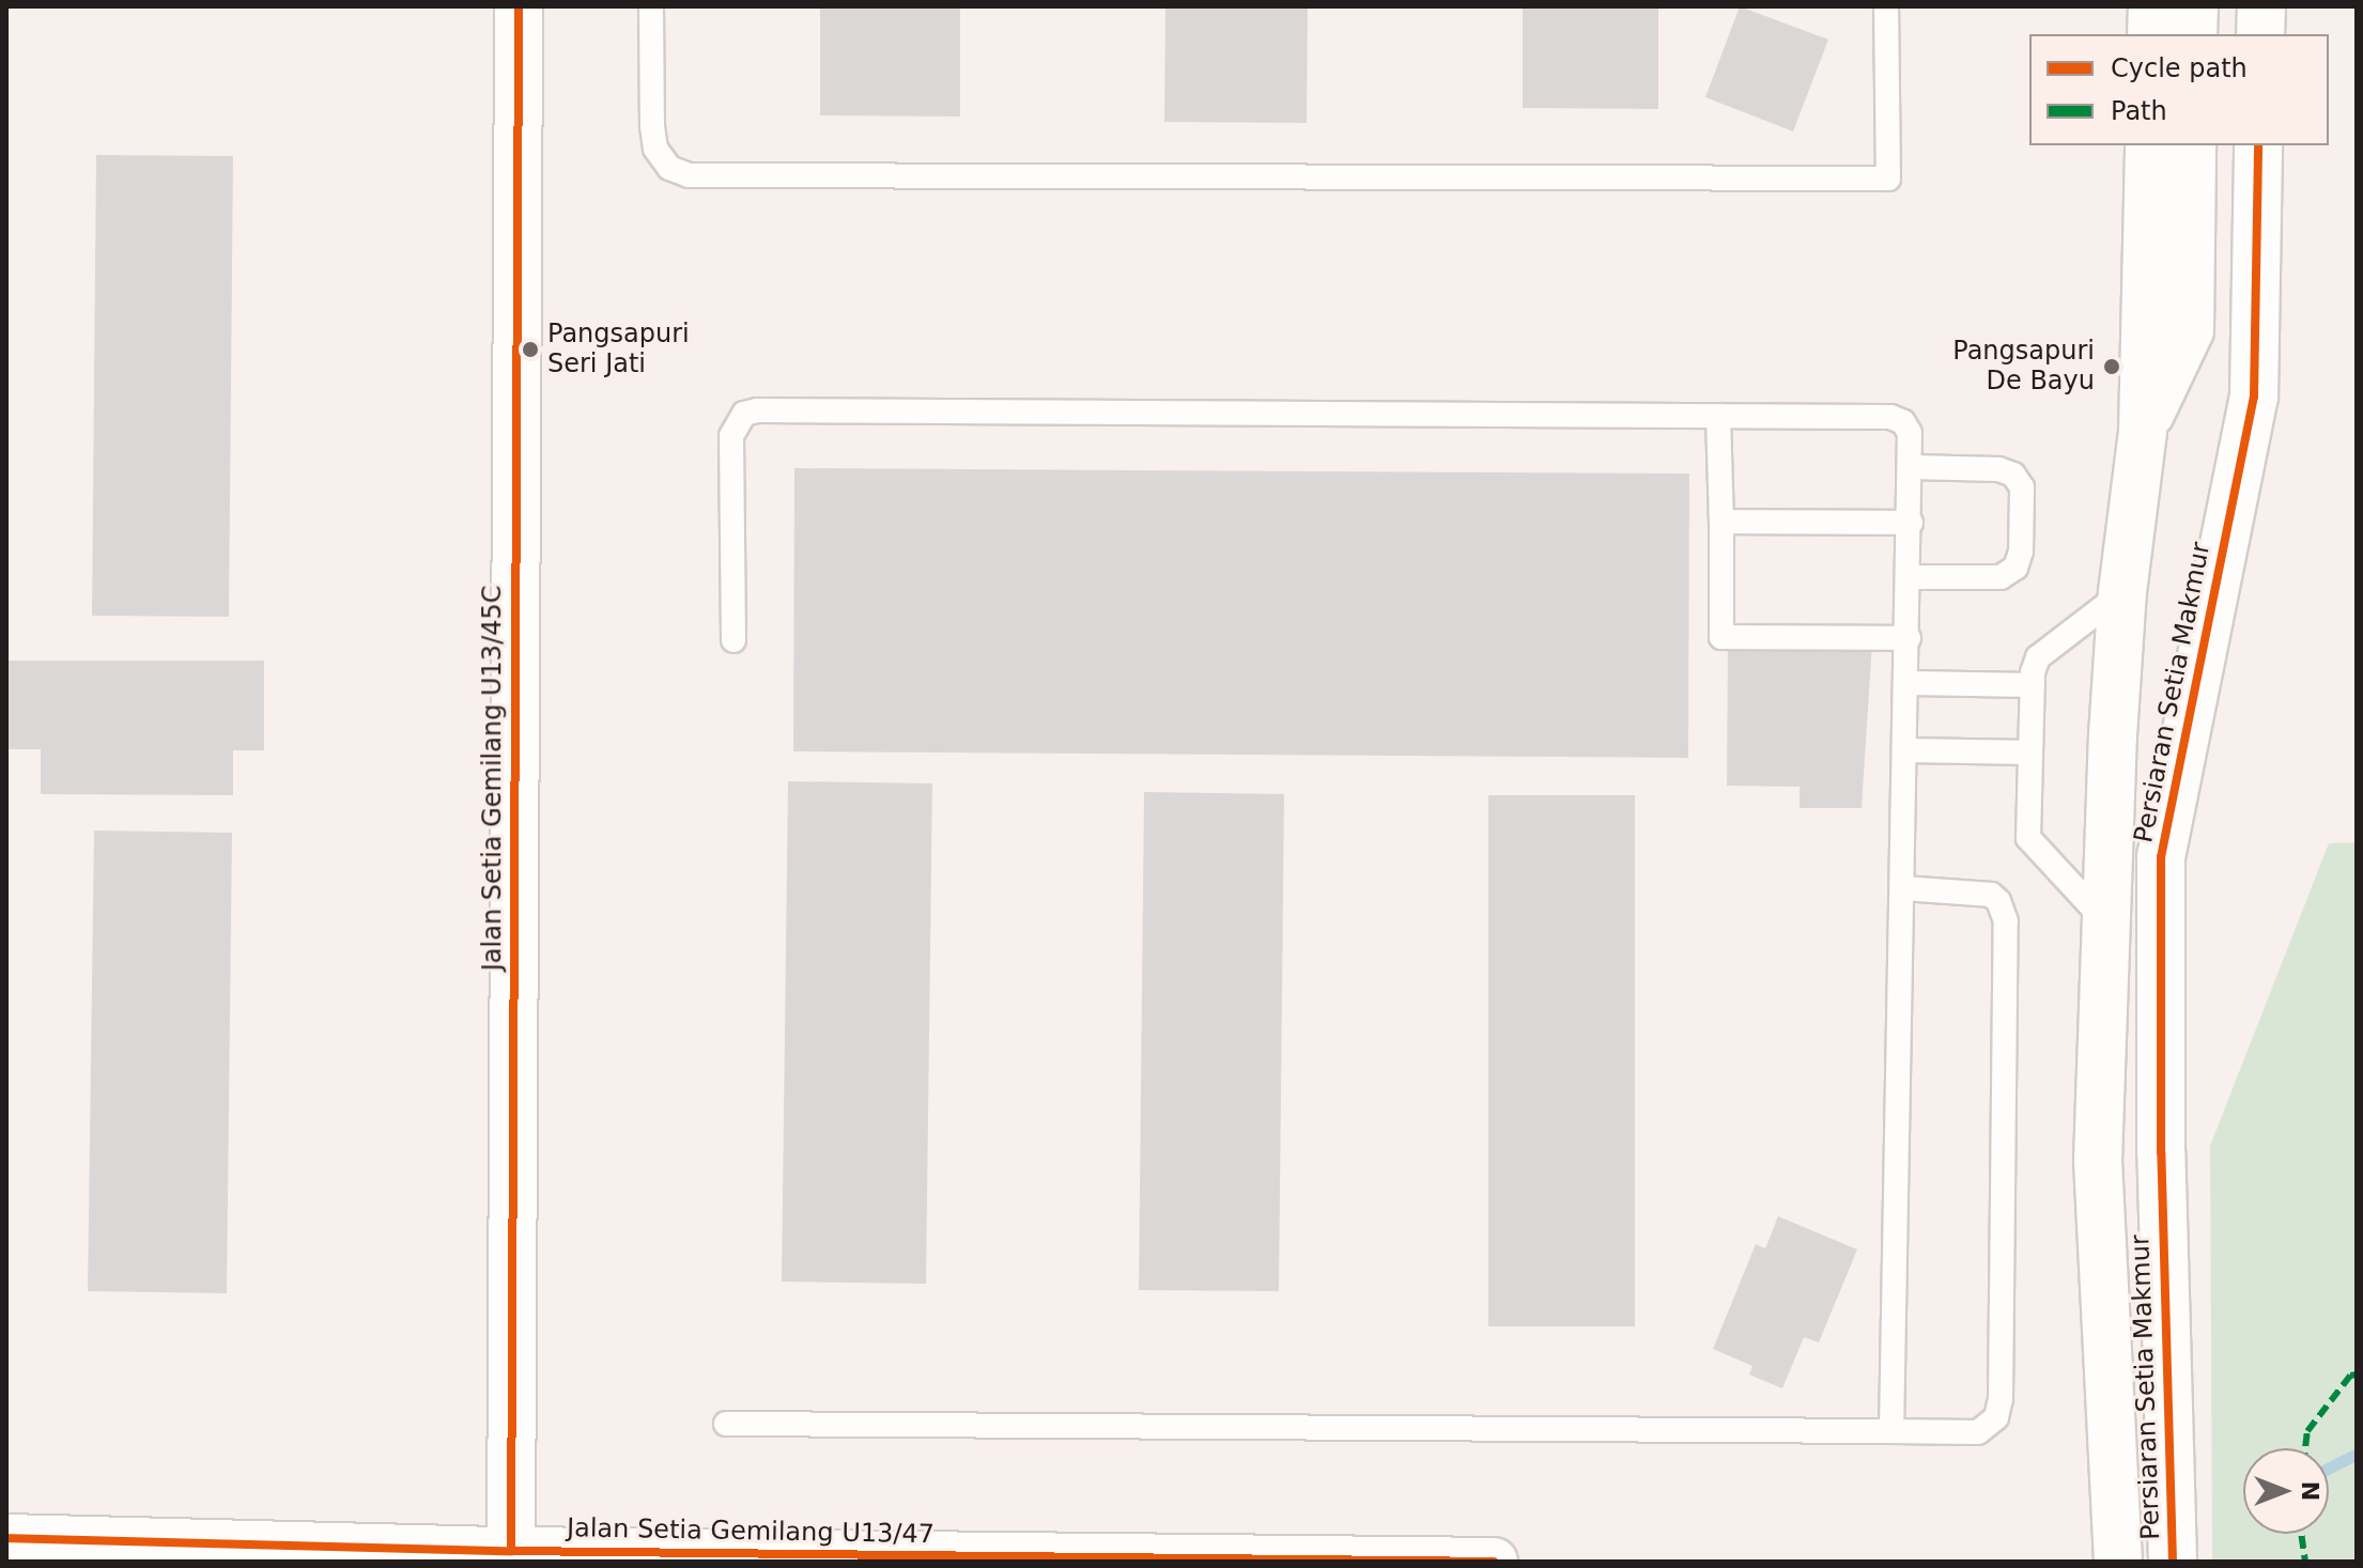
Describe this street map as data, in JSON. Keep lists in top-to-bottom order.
{
  "streets": {
    "street": ["Persiaran Setia Makmur", "Jalan Setia Gemilang U13/45C", "Jalan Setia Gemilang U13/47"]
  },
  "crossings": [
    ["Jalan Setia Gemilang U13/45C", "Jalan Setia Gemilang U13/47"]
  ],
  "places": ["Pangsapuri Seri Jati", "Pangsapuri De Bayu"],
  "legend": ["Cycle path", "Path"],
  "north": "right"
}
